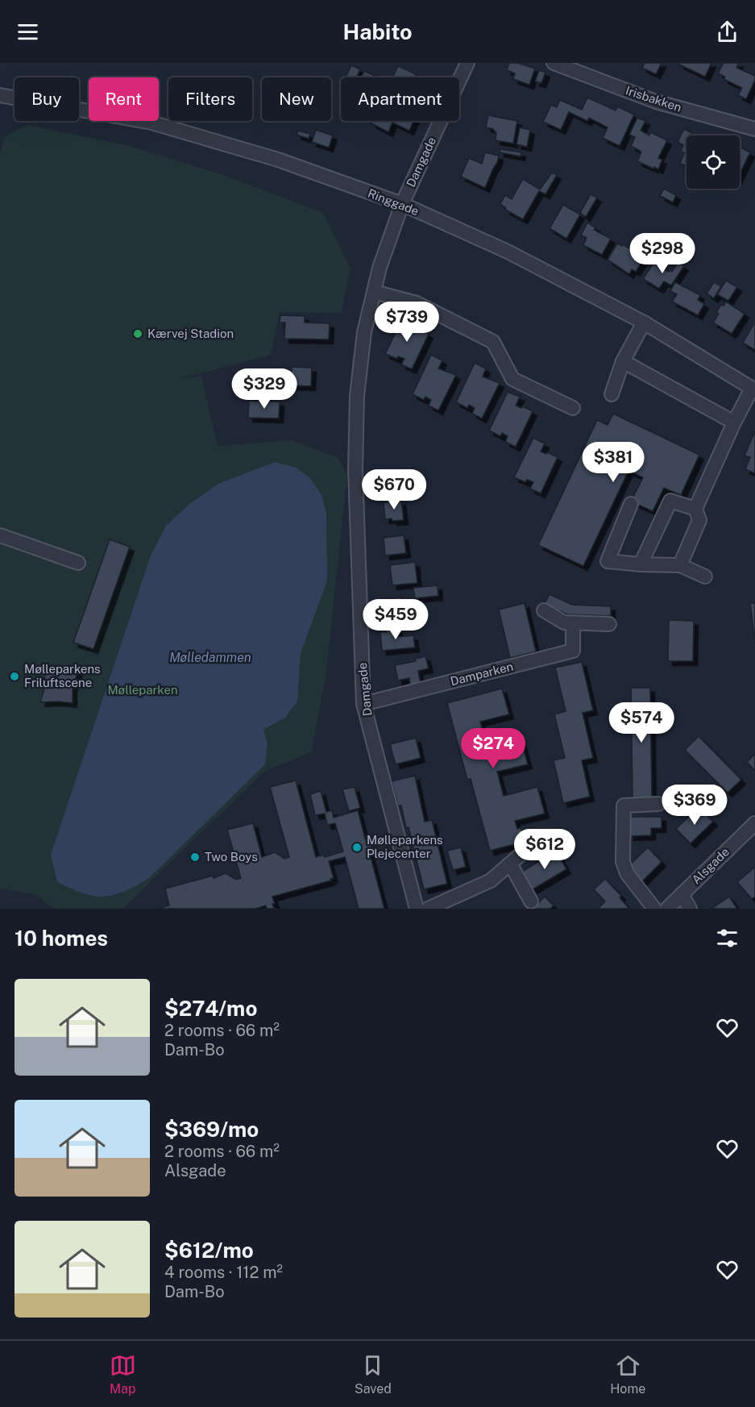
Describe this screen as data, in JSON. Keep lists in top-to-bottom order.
{
  "streets": {
    "street": [
      "Irisbakken",
      "Damgade",
      "Ringgade",
      "Damparken",
      "Alsgade"
    ]
  },
  "crossings": [
    ["Damgade", "Ringgade"],
    ["Damgade", "Damparken"]
  ],
  "water": ["Mølledammen"],
  "parks": ["Mølleparken"],
  "places": [
    "Kærvej Stadion",
    "Mølleparkens Friluftscene",
    "Mølleparkens Plejecenter",
    "Two Boys"
  ],
  "page": {
    "header": "Habito",
    "chip": [
      "Buy",
      "Rent",
      "Filters",
      "New",
      "Apartment"
    ],
    "price": [
      "$298",
      "$739",
      "$329",
      "$381",
      "$670",
      "$459",
      "$574",
      "$274",
      "$369",
      "$612"
    ],
    "heading": "10 homes",
    "list": [
      {
        "name": "$274/mo",
        "note": "2 rooms · 66 m² · Dam-Bo"
      },
      {
        "name": "$369/mo",
        "note": "2 rooms · 66 m² · Alsgade"
      },
      {
        "name": "$612/mo",
        "note": "4 rooms · 112 m² · Dam-Bo"
      }
    ],
    "tabs": ["Map", "Saved", "Home"]
  }
}
